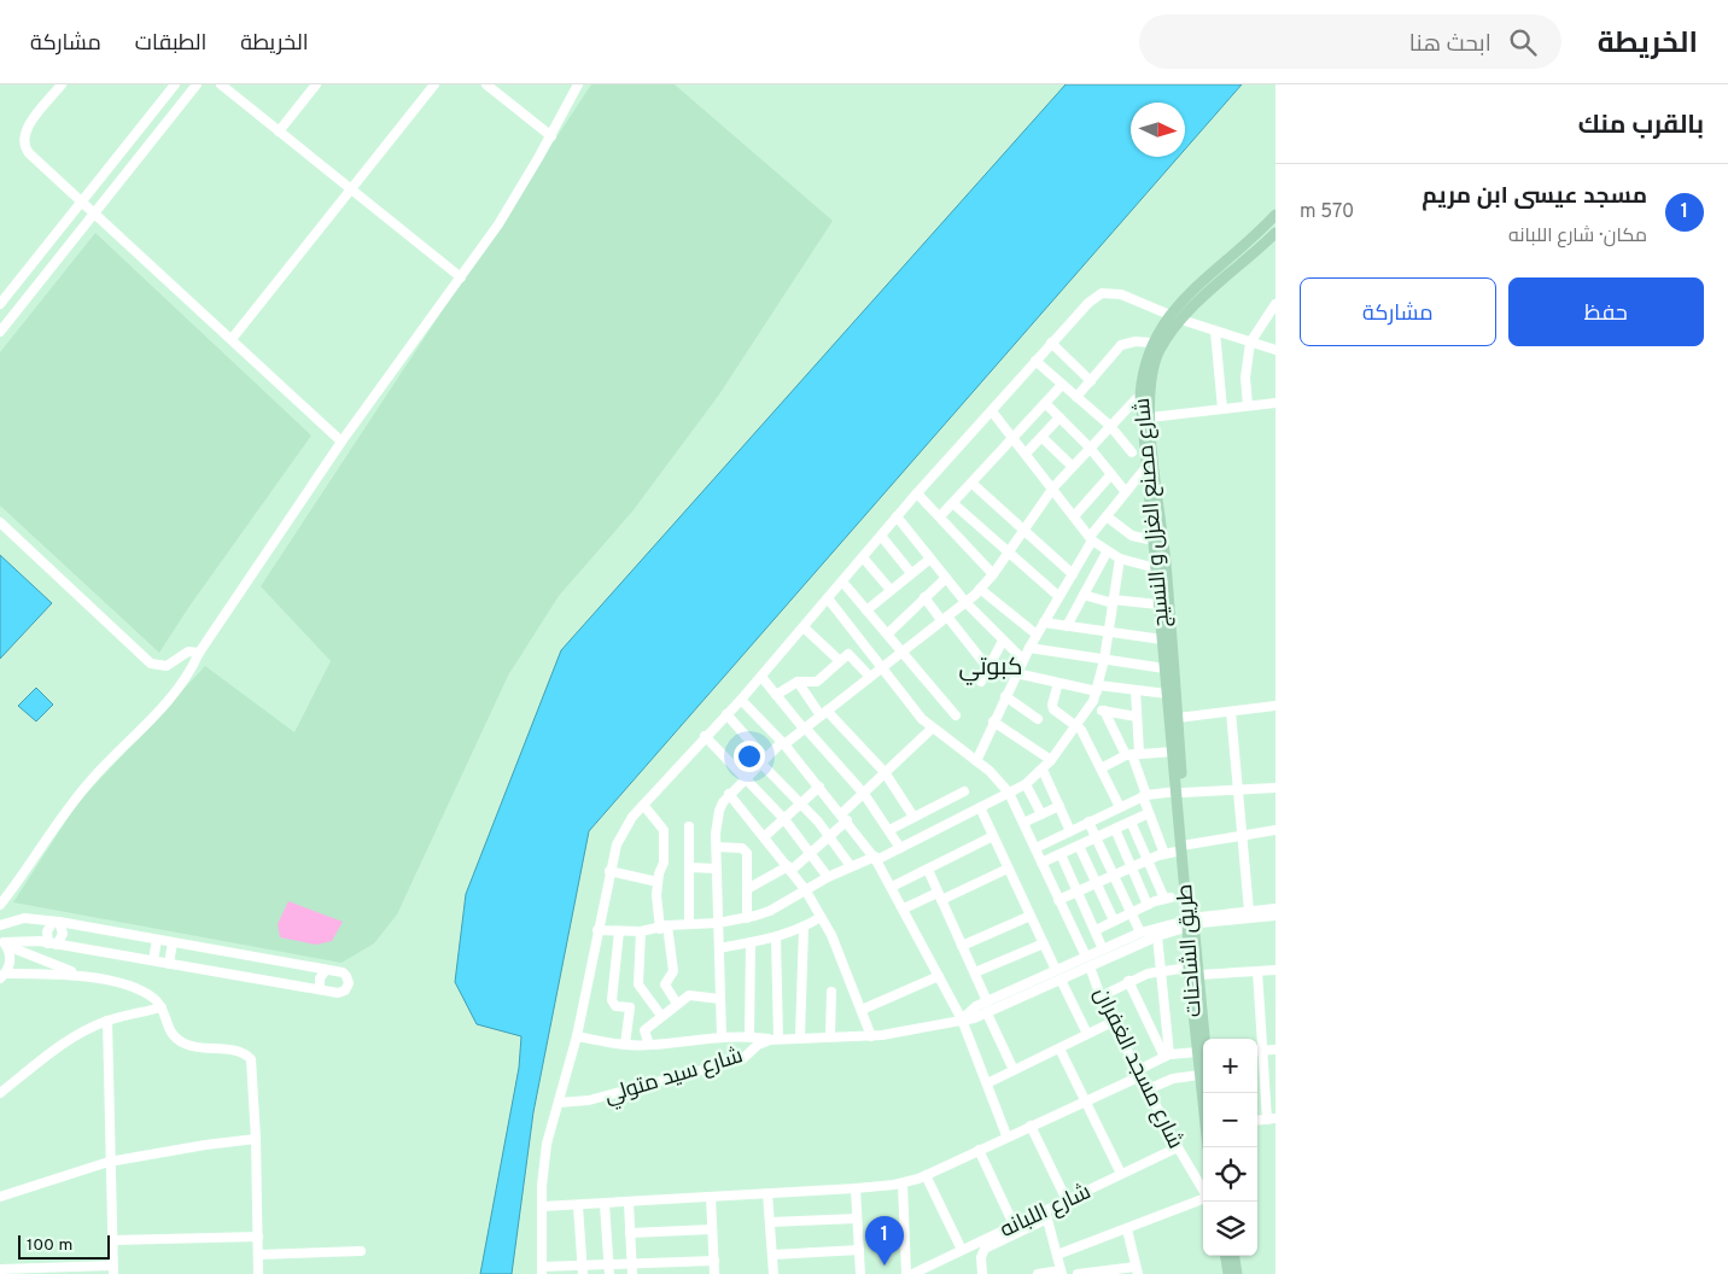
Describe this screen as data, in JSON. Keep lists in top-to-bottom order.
{
  "streets": {
    "main road": ["شارع مصنع الغزل و النسيج", "طريق الشاحنات"],
    "street": ["شارع مسجد الغفران", "شارع سيد متولي", "شارع اللبانه"]
  },
  "crossings": [
    ["شارع مصنع الغزل و النسيج", "طريق الشاحنات"],
    ["شارع مسجد الغفران", "شارع اللبانه"]
  ],
  "districts": ["كبوتي"],
  "scale_bar": "100 m",
  "north": "right",
  "page": {
    "header": "الخريطة",
    "search": "ابحث هنا",
    "nav": ["الخريطة", "الطبقات", "مشاركة"],
    "heading": "بالقرب منك",
    "list": [
      {
        "mark": "1",
        "name": "مسجد عيسى ابن مريم",
        "note": "مكان · شارع اللبانه",
        "value": "570 m"
      }
    ],
    "buttons": ["حفظ", "مشاركة"],
    "map_buttons": ["+", "−"],
    "pins": "1",
    "scale": "100 m"
  }
}
